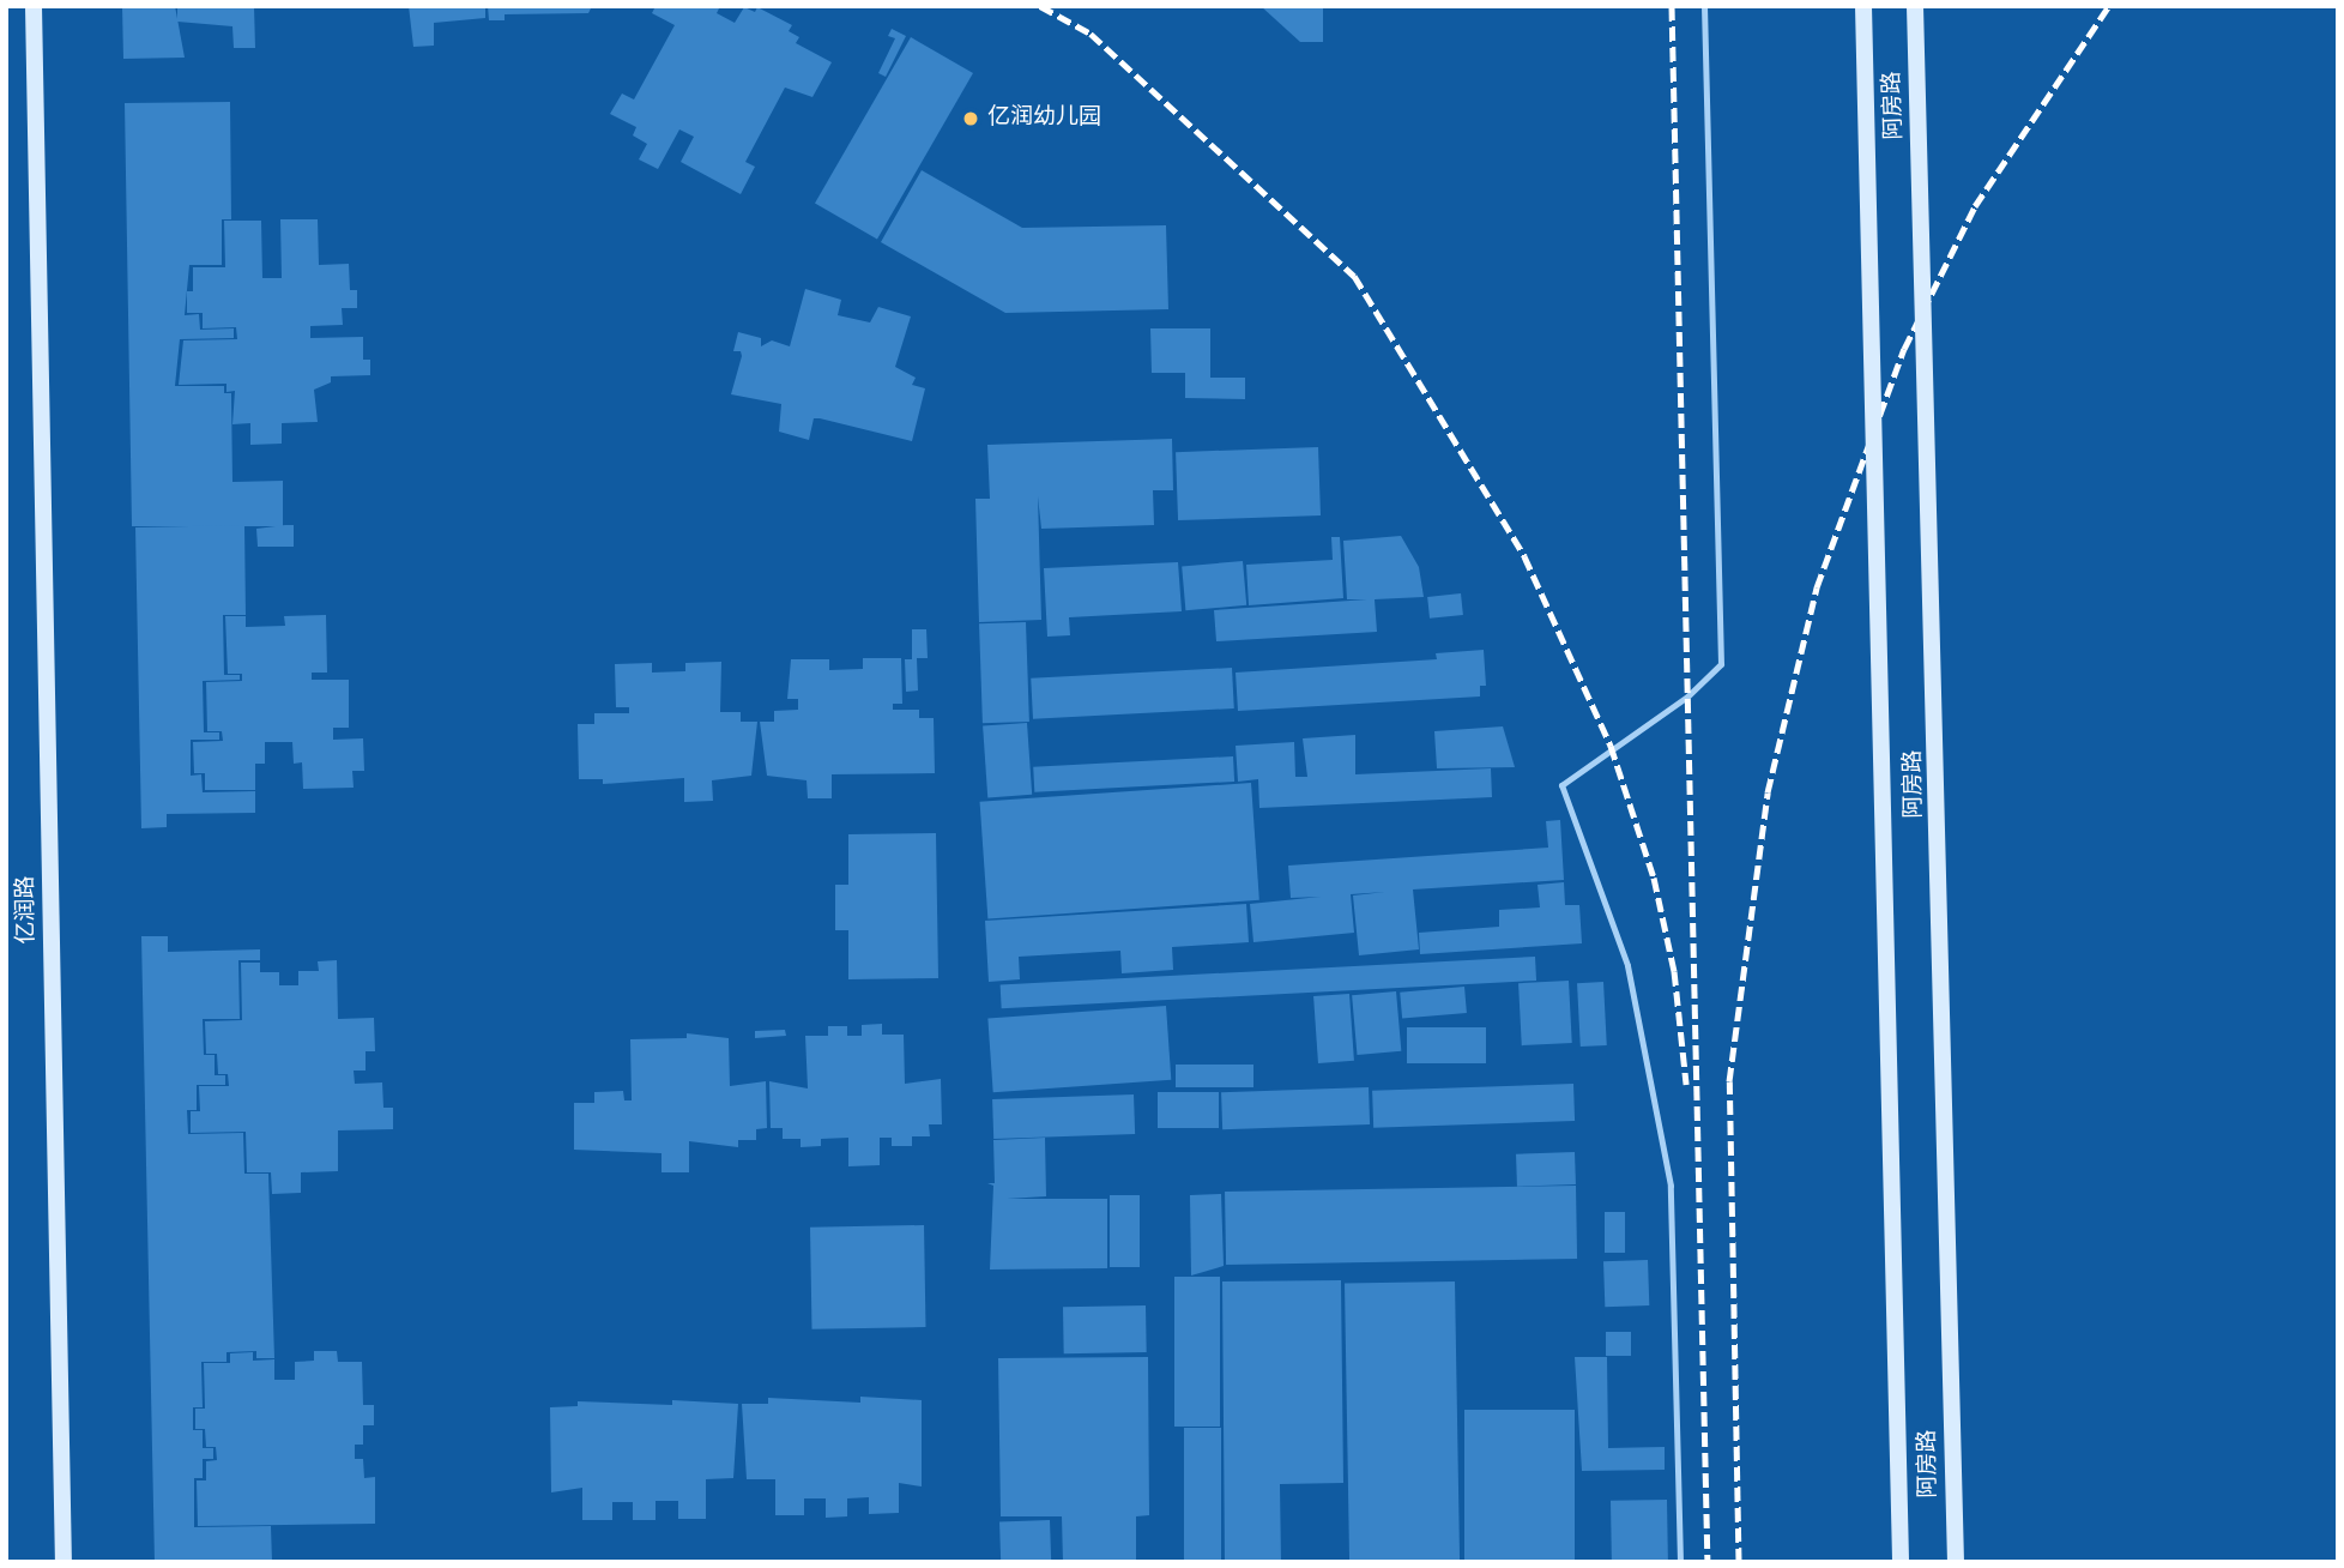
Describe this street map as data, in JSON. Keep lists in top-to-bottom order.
{
  "streets": {
    "main road": ["阿房路", "亿润路"]
  },
  "places": ["亿润幼儿园"]
}
